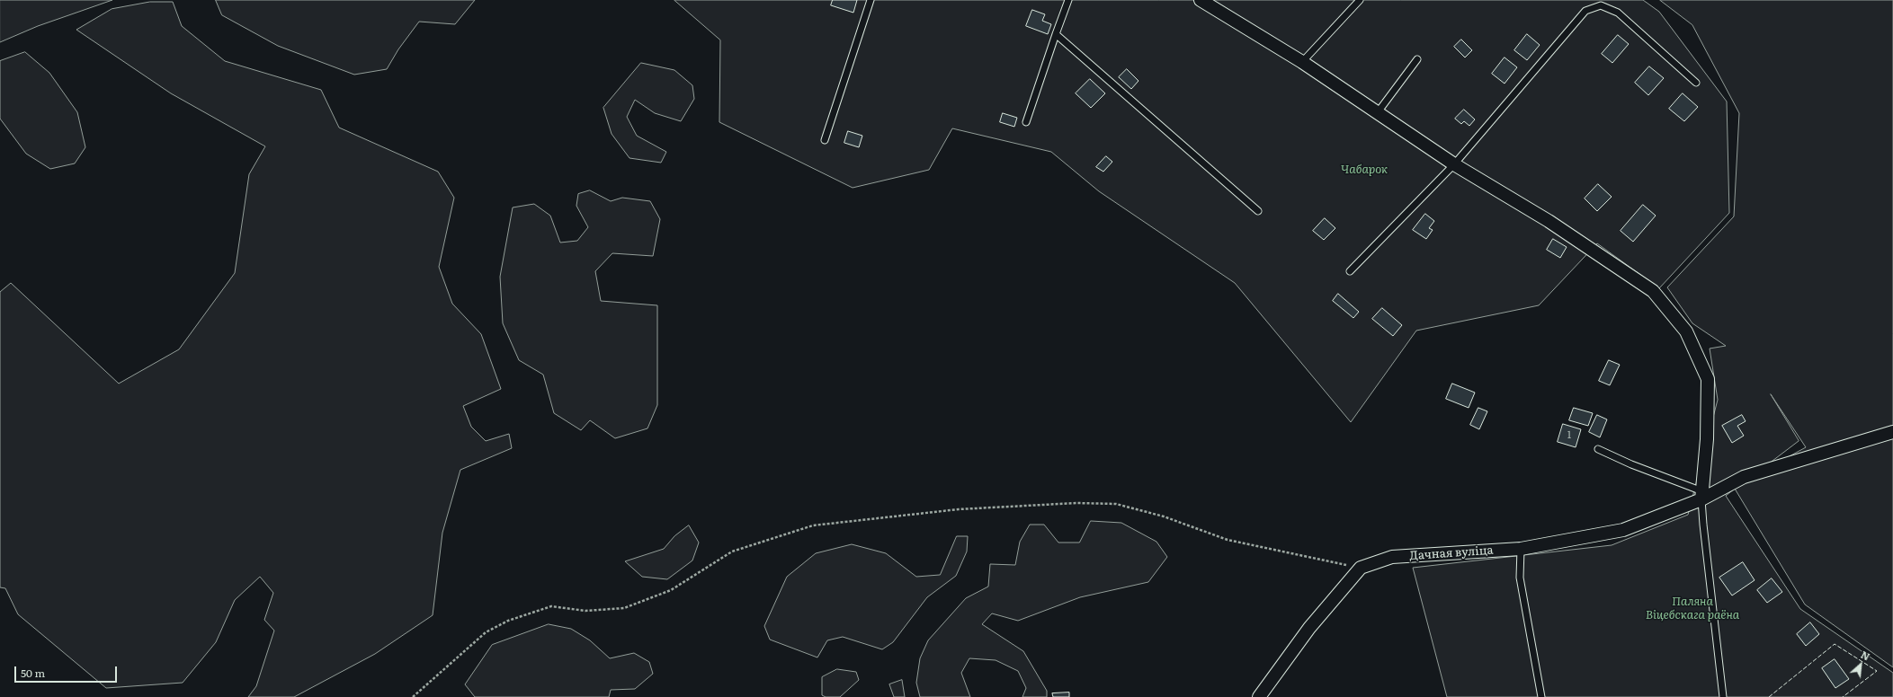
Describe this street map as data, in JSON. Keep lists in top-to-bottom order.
{
  "streets": {
    "street": ["Дачная вуліца"]
  },
  "parks": ["Чабарок", "Паляна Віцебскага раёна"],
  "house_numbers": ["1"],
  "scale_bar": "50 m",
  "north": "top right"
}
